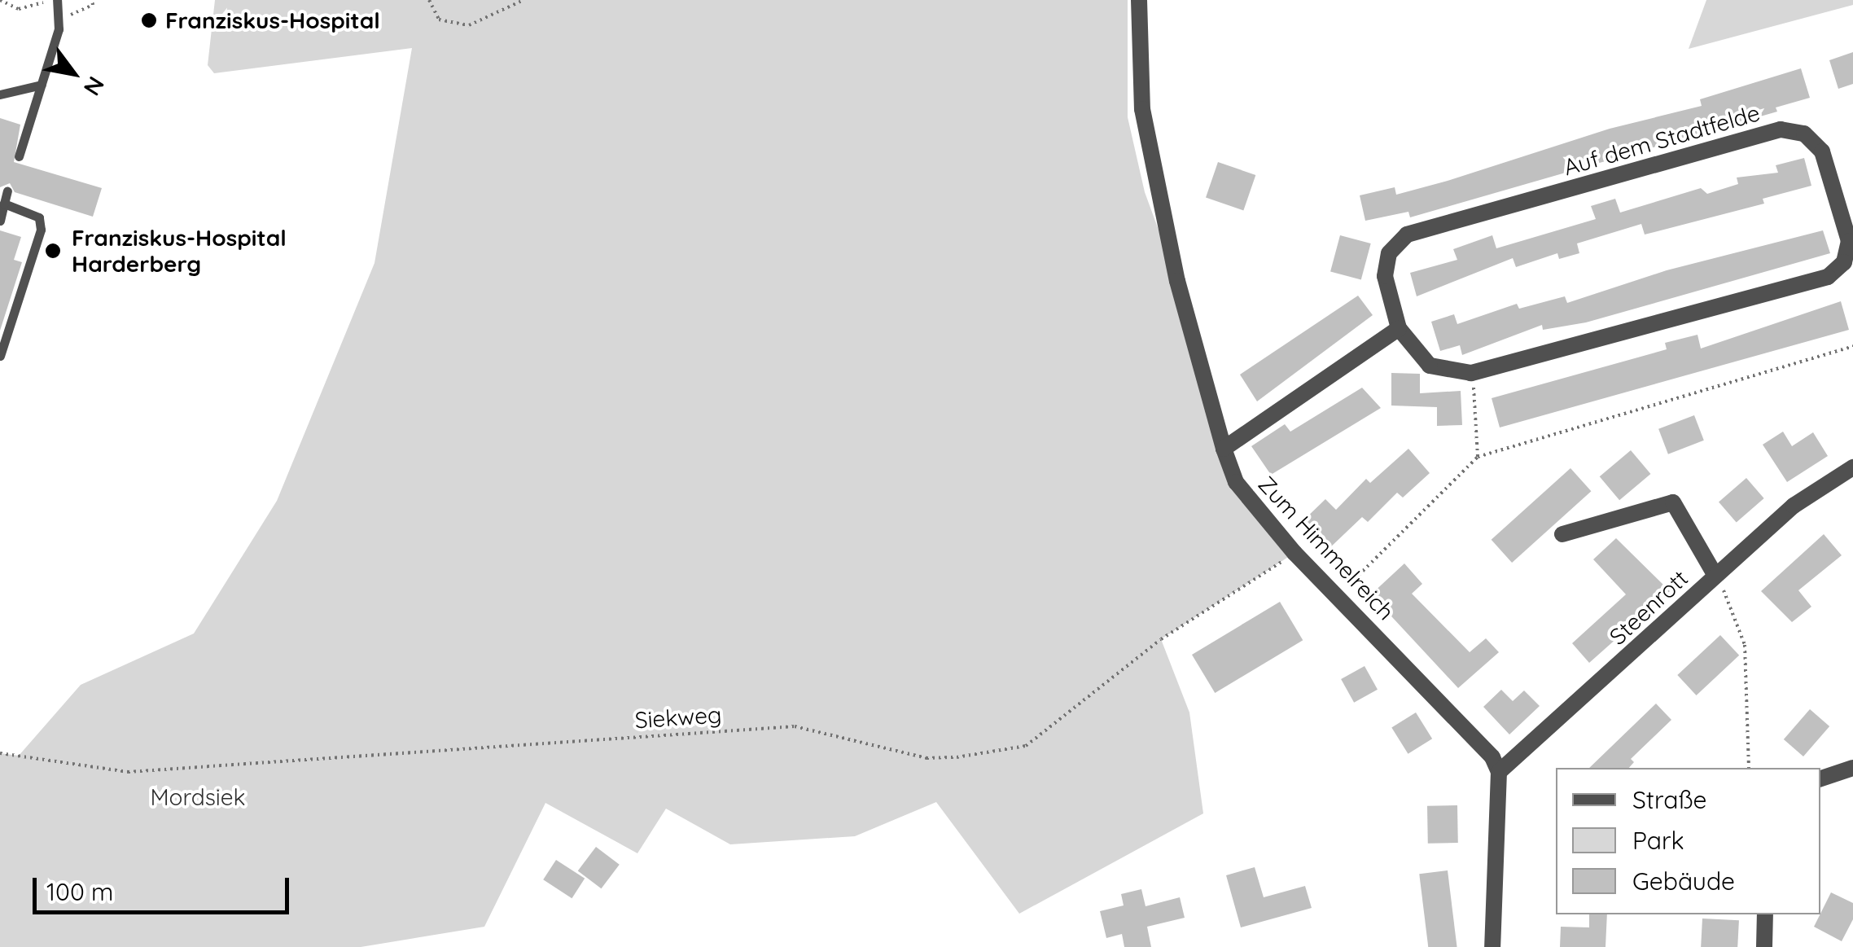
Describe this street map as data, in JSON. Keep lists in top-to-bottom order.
{
  "streets": {
    "street": ["Auf dem Stadtfelde", "Zum Himmelreich", "Steenrott"],
    "path": ["Siekweg"]
  },
  "crossings": [
    ["Zum Himmelreich", "Steenrott"],
    ["Zum Himmelreich", "Siekweg"]
  ],
  "parks": ["Mordsiek"],
  "places": ["Franziskus-Hospital", "Franziskus-Hospital Harderberg"],
  "legend": ["Straße", "Park", "Gebäude"],
  "scale_bar": "100 m",
  "north": "bottom right"
}
